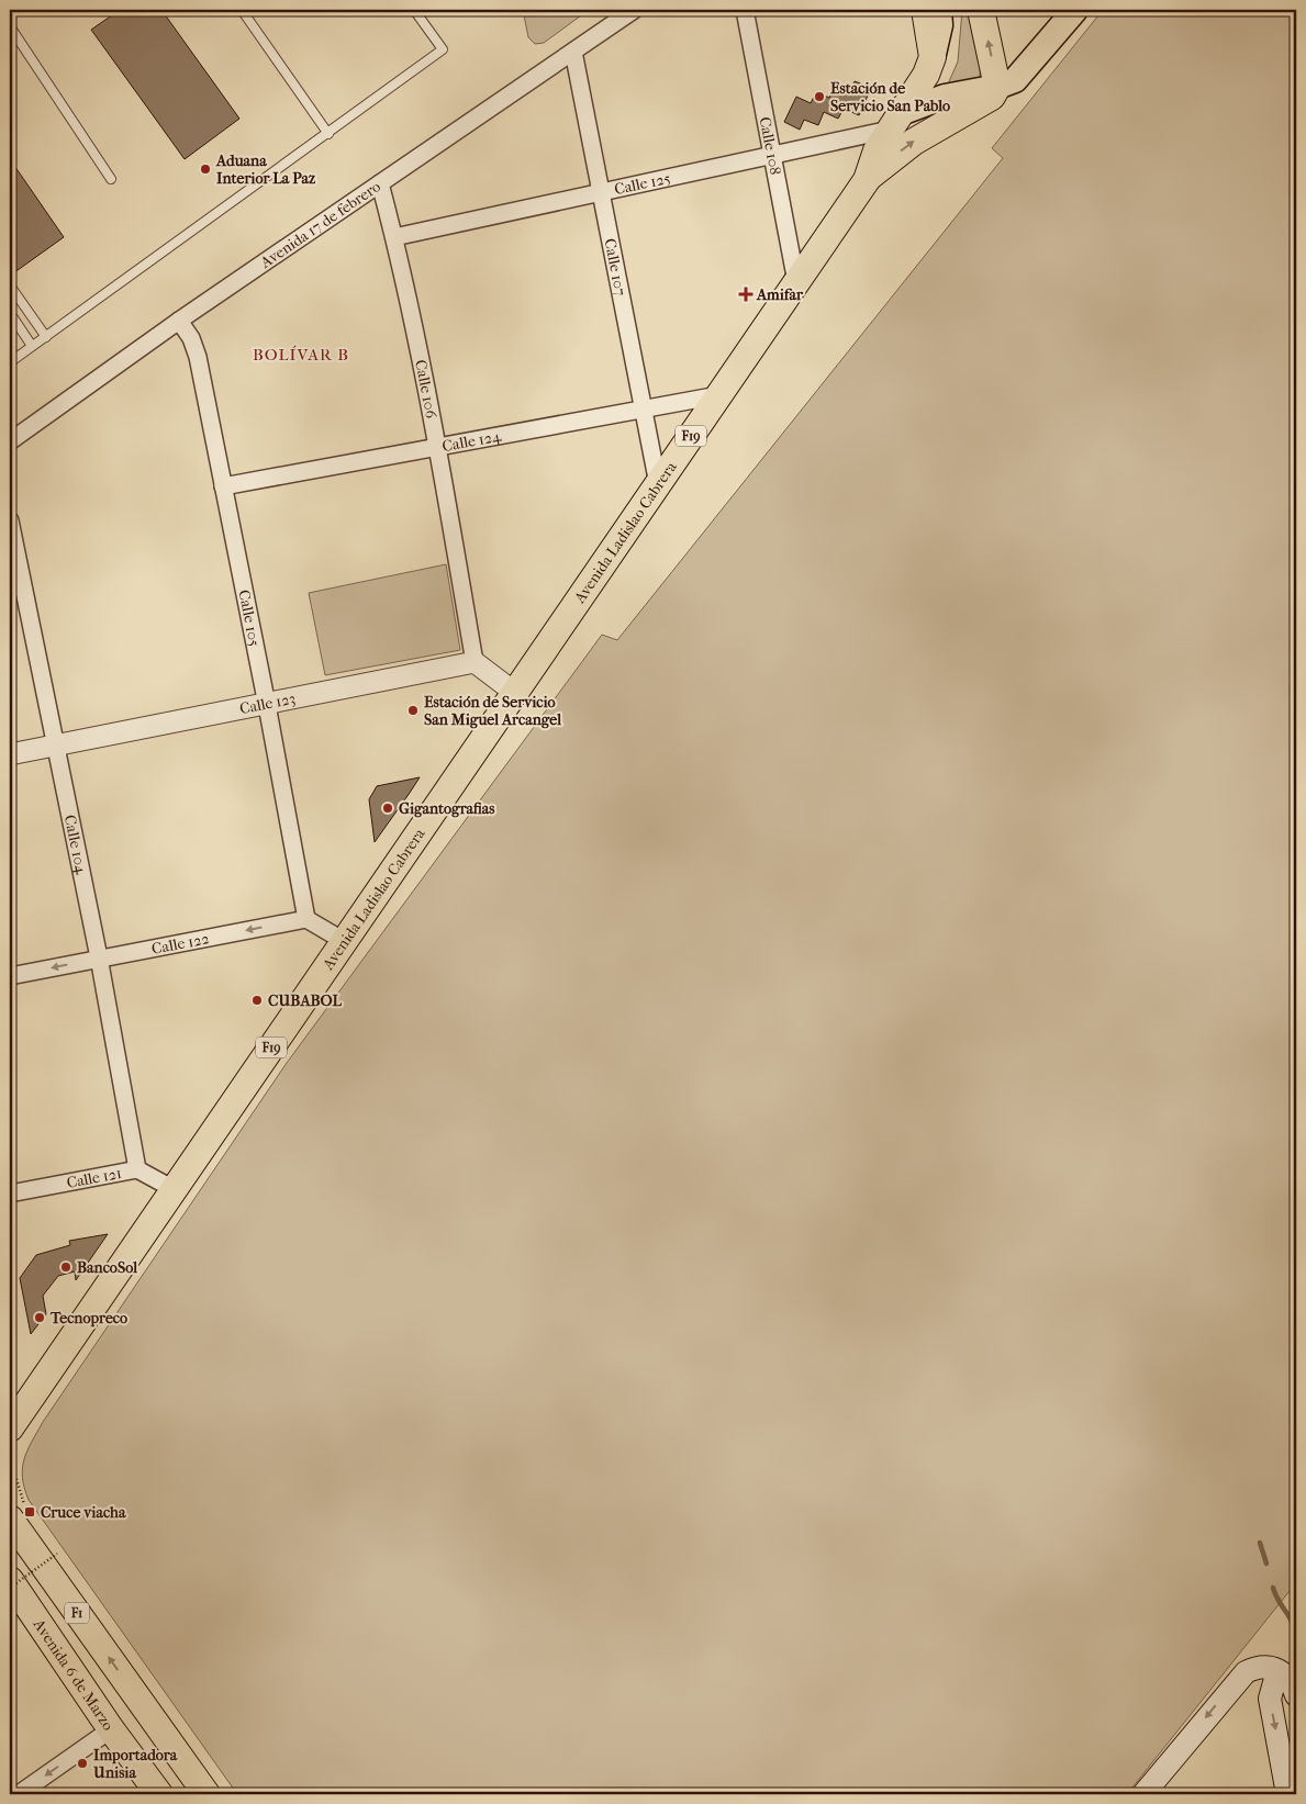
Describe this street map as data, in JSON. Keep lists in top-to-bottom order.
{
  "streets": {
    "highway": [
      "F19",
      "Avenida Ladislao Cabrera",
      "F1",
      "Avenida 6 de Marzo"
    ],
    "street": [
      "Calle 108",
      "Calle 125",
      "Avenida 17 de febrero",
      "Calle 107",
      "Calle 106",
      "Calle 124",
      "Calle 105",
      "Calle 123",
      "Calle 104",
      "Calle 122",
      "Calle 121"
    ]
  },
  "crossings": [
    ["Calle 108", "Calle 125"],
    ["Calle 108", "Avenida Ladislao Cabrera"],
    ["Calle 125", "Calle 107"],
    ["Calle 125", "Calle 106"],
    ["Calle 125", "Avenida Ladislao Cabrera"],
    ["Avenida 17 de febrero", "Calle 107"],
    ["Avenida 17 de febrero", "Calle 106"],
    ["Avenida 17 de febrero", "Calle 105"],
    ["Calle 107", "Calle 124"],
    ["Calle 107", "Avenida Ladislao Cabrera"],
    ["Calle 106", "Calle 124"],
    ["Calle 106", "Calle 123"],
    ["Calle 124", "Avenida Ladislao Cabrera"],
    ["Calle 124", "Calle 105"],
    ["Avenida Ladislao Cabrera", "Calle 121"],
    ["Calle 105", "Calle 123"],
    ["Calle 105", "Calle 122"],
    ["Calle 123", "Calle 104"],
    ["Calle 104", "Calle 122"],
    ["Calle 104", "Calle 121"]
  ],
  "one_way": ["Calle 122"],
  "districts": ["BOLÍVAR B"],
  "places": {
    "other": [
      "Estación de Servicio San Pablo",
      "Aduana Interior La Paz",
      "Estación de Servicio San Miguel Arcangel",
      "Gigantografias",
      "CUBABOL",
      "BancoSol",
      "Tecnopreco",
      "Importadora Unisia"
    ],
    "health": ["Amifar"],
    "transit": ["Cruce viacha"]
  }
}
